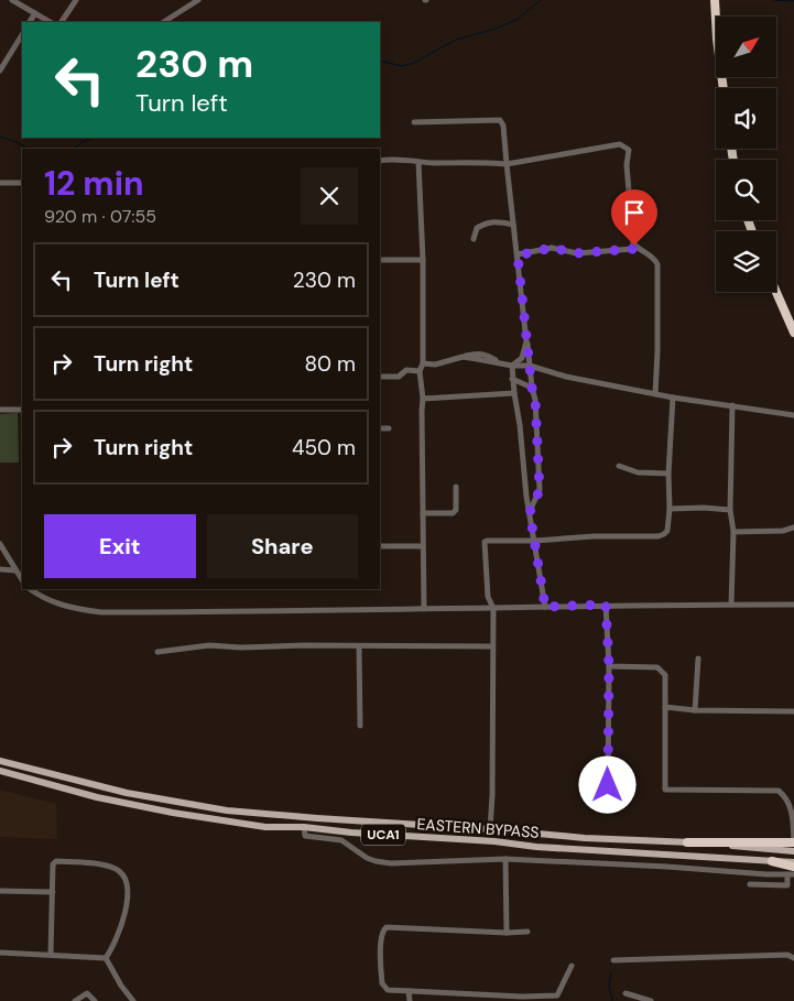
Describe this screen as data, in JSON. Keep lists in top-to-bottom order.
{
  "streets": {
    "main road": ["EASTERN BYPASS", "UCA1"]
  },
  "north": "top right",
  "page": {
    "turn": ["230 m", "Turn left"],
    "heading": ["12 min", "920 m · 07:55"],
    "list": [
      {
        "name": "Turn left",
        "value": "230 m"
      },
      {
        "name": "Turn right",
        "value": "80 m"
      },
      {
        "name": "Turn right",
        "value": "450 m"
      }
    ],
    "buttons": ["Exit", "Share"]
  }
}
